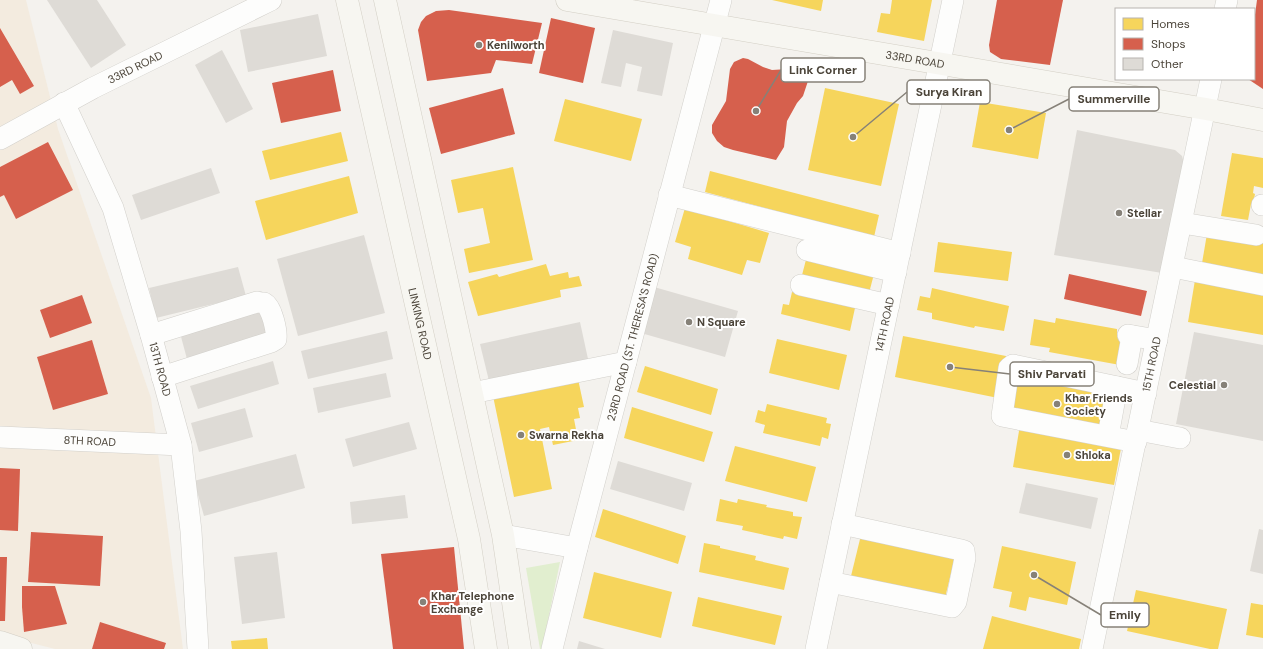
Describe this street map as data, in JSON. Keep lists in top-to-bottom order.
{
  "streets": {
    "main road": ["33RD ROAD", "LINKING ROAD"],
    "street": [
      "14TH ROAD",
      "23RD ROAD (ST. THERESA'S ROAD)",
      "15TH ROAD",
      "13TH ROAD",
      "8TH ROAD"
    ]
  },
  "crossings": [
    ["33RD ROAD", "14TH ROAD"],
    ["33RD ROAD", "23RD ROAD (ST. THERESA'S ROAD)"],
    ["33RD ROAD", "15TH ROAD"],
    ["33RD ROAD", "13TH ROAD"],
    ["13TH ROAD", "8TH ROAD"]
  ],
  "places": [
    "Kenilworth",
    "Link Corner",
    "Summerville",
    "Surya Kiran",
    "Stellar",
    "N Square",
    "Shiv Parvati",
    "Celestial",
    "Khar Friends Society",
    "Swarna Rekha",
    "Shloka",
    "Emily",
    "Khar Telephone Exchange"
  ],
  "legend": ["Homes", "Shops", "Other"]
}
